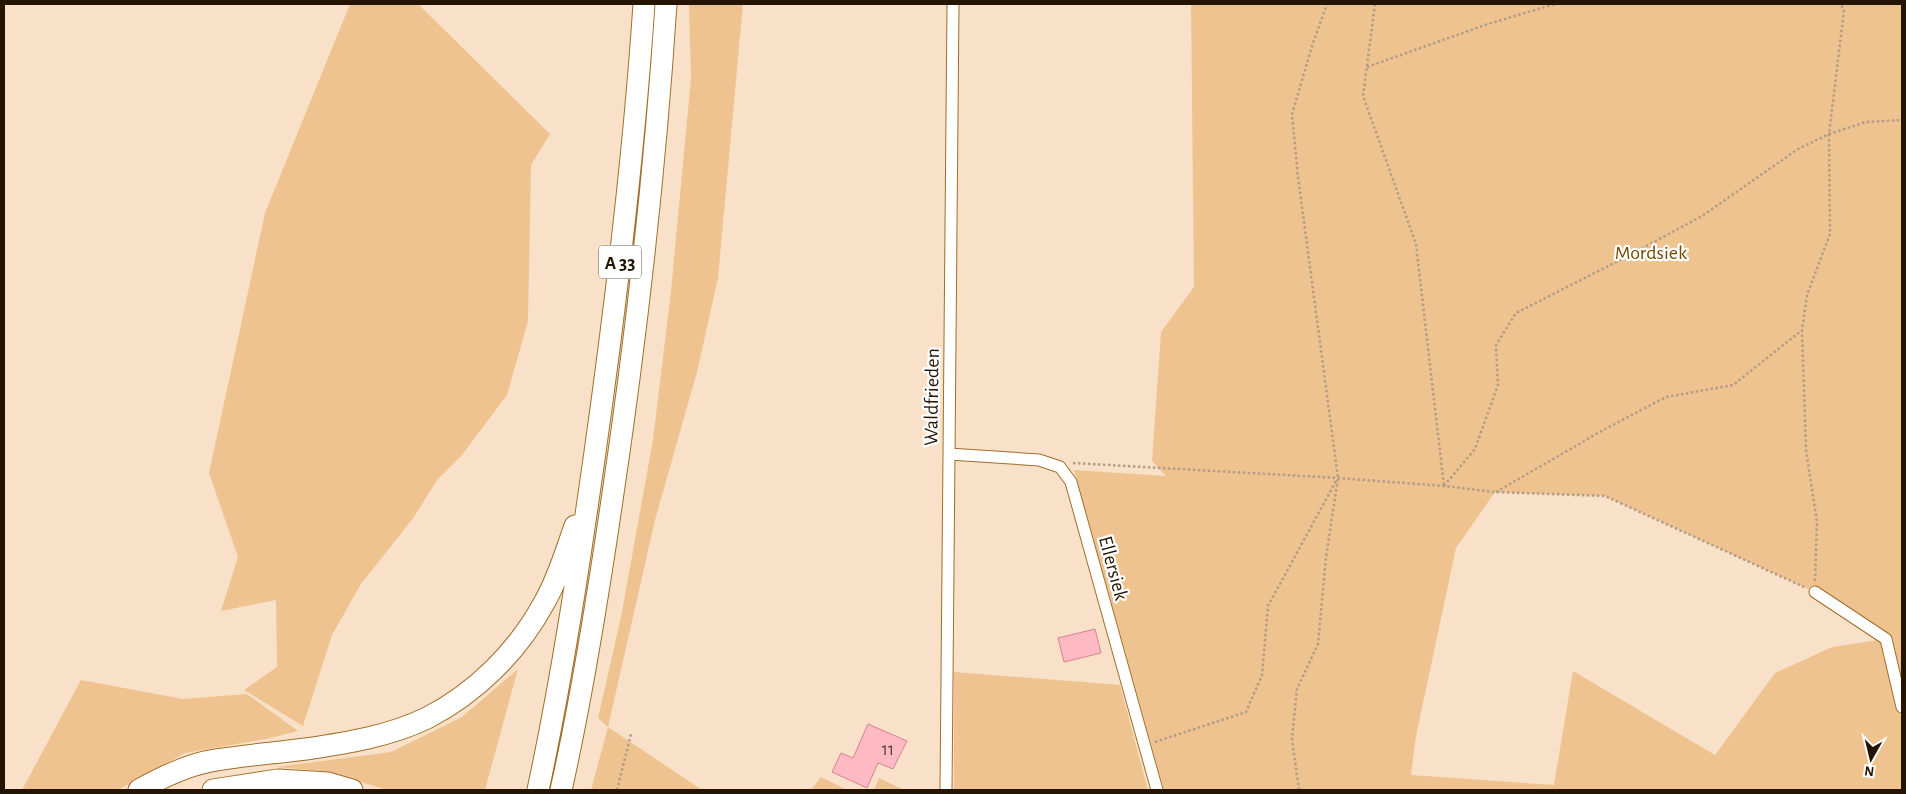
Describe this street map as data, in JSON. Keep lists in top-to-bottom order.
{
  "streets": {
    "highway": ["A 33"],
    "street": ["Waldfrieden", "Ellersiek"]
  },
  "parks": ["Mordsiek"],
  "house_numbers": ["11"],
  "north": "bottom"
}
